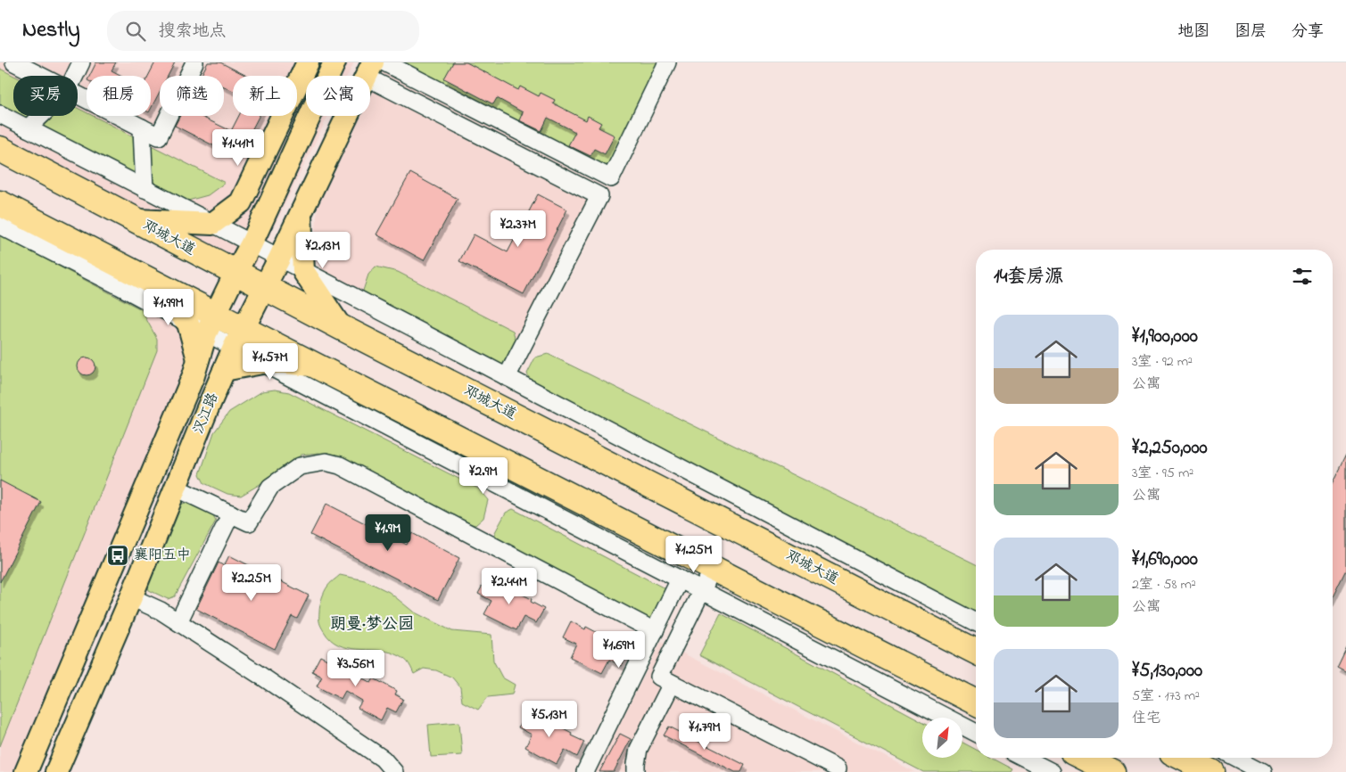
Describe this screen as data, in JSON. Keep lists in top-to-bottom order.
{
  "streets": {
    "highway": ["邓城大道"],
    "main road": ["汉江路"]
  },
  "crossings": [
    ["邓城大道", "汉江路"]
  ],
  "districts": ["朗曼·梦公园"],
  "places": {
    "bus stop": ["襄阳五中"]
  },
  "north": "top right",
  "page": {
    "header": "Nestly",
    "search": "搜索地点",
    "nav": ["地图", "图层", "分享"],
    "chip": [
      "买房",
      "租房",
      "筛选",
      "新上",
      "公寓"
    ],
    "price": [
      "¥1.41M",
      "¥2.37M",
      "¥2.13M",
      "¥1.99M",
      "¥1.57M",
      "¥2.9M",
      "¥1.9M",
      "¥1.25M",
      "¥2.25M",
      "¥2.44M",
      "¥1.69M",
      "¥3.56M",
      "¥5.13M",
      "¥1.79M"
    ],
    "heading": "14套房源",
    "list": [
      {
        "name": "¥1,900,000",
        "note": "3室 · 92 m² · 公寓"
      },
      {
        "name": "¥2,250,000",
        "note": "3室 · 95 m² · 公寓"
      },
      {
        "name": "¥1,690,000",
        "note": "2室 · 58 m² · 公寓"
      },
      {
        "name": "¥5,130,000",
        "note": "5室 · 173 m² · 住宅"
      }
    ]
  }
}
